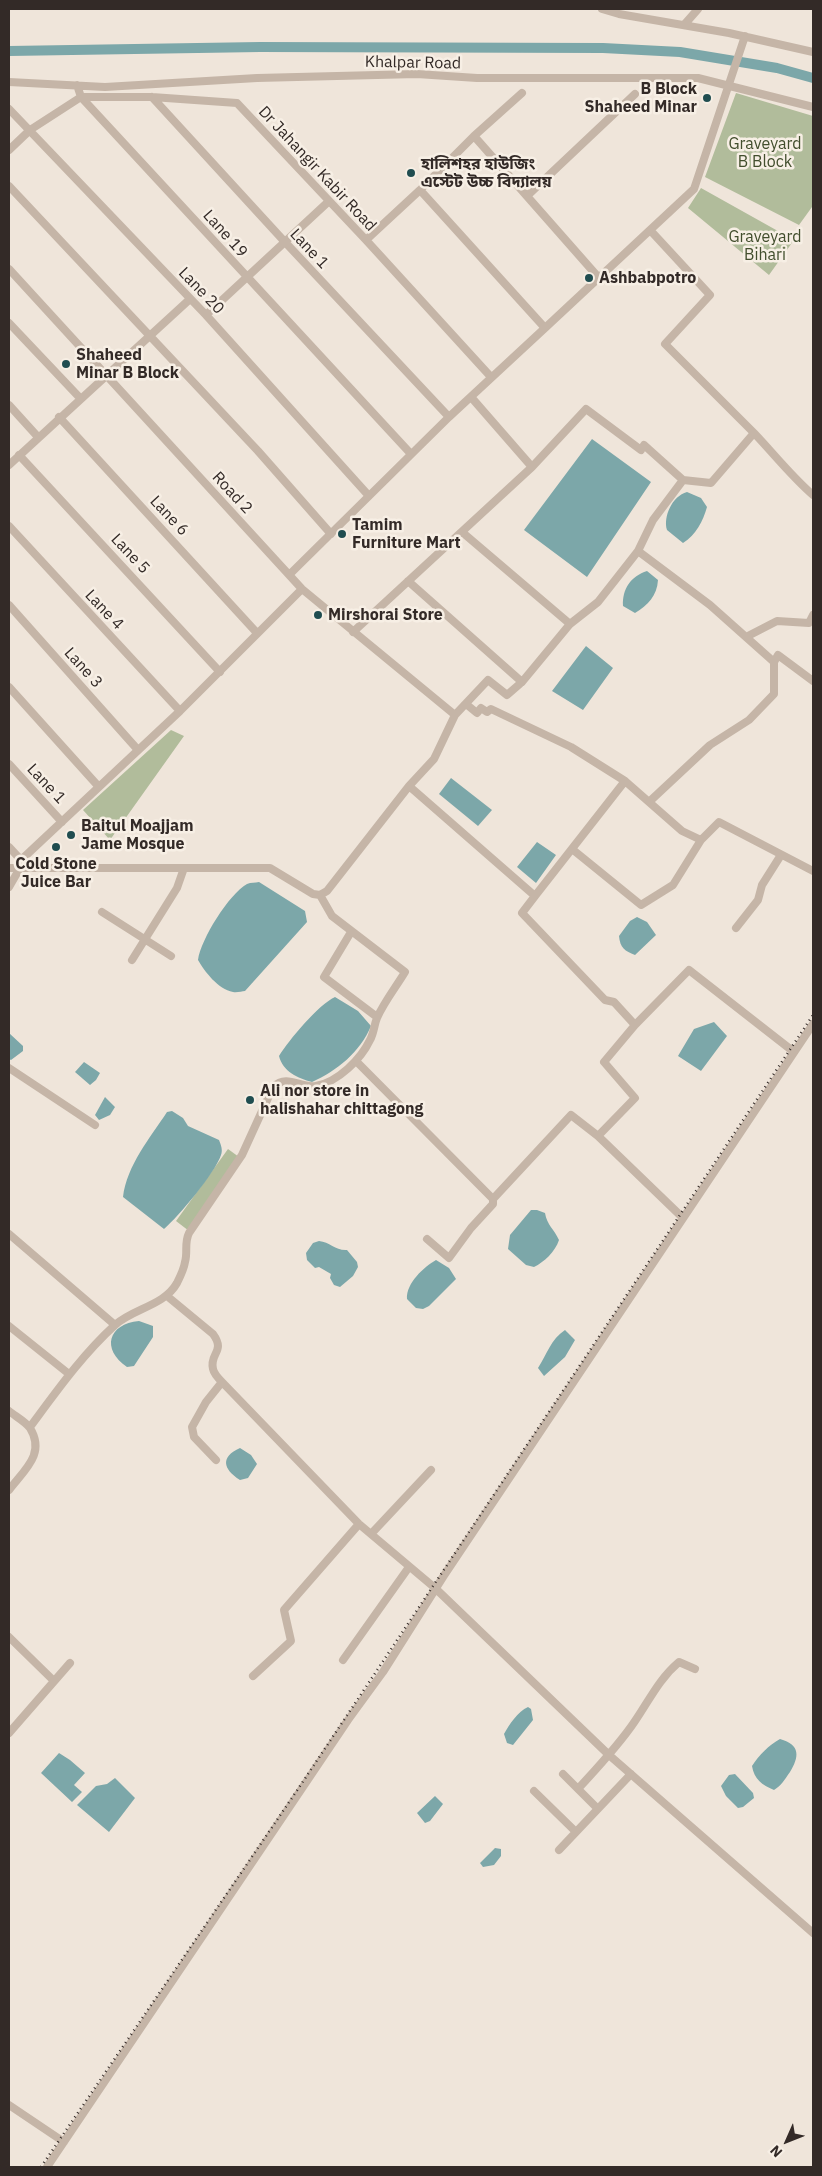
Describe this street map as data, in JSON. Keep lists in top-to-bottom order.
{
  "streets": {
    "street": [
      "Khalpar Road",
      "Dr Jahangir Kabir Road",
      "Lane 19",
      "Lane 1",
      "Lane 20",
      "Road 2",
      "Lane 6",
      "Lane 5",
      "Lane 4",
      "Lane 3"
    ]
  },
  "crossings": [
    ["Dr Jahangir Kabir Road", "Lane 19"],
    ["Dr Jahangir Kabir Road", "Lane 1"]
  ],
  "parks": ["Graveyard B Block", "Graveyard Bihari"],
  "places": [
    "B Block Shaheed Minar",
    "হালিশহর হাউজিং এস্টেট উচ্চ বিদ্যালয়",
    "Ashbabpotro",
    "Shaheed Minar B Block",
    "Tamim Furniture Mart",
    "Mirshorai Store",
    "Baitul Moajjam Jame Mosque",
    "Cold Stone Juice Bar",
    "Ali nor store in halishahar chittagong"
  ],
  "north": "bottom left"
}
